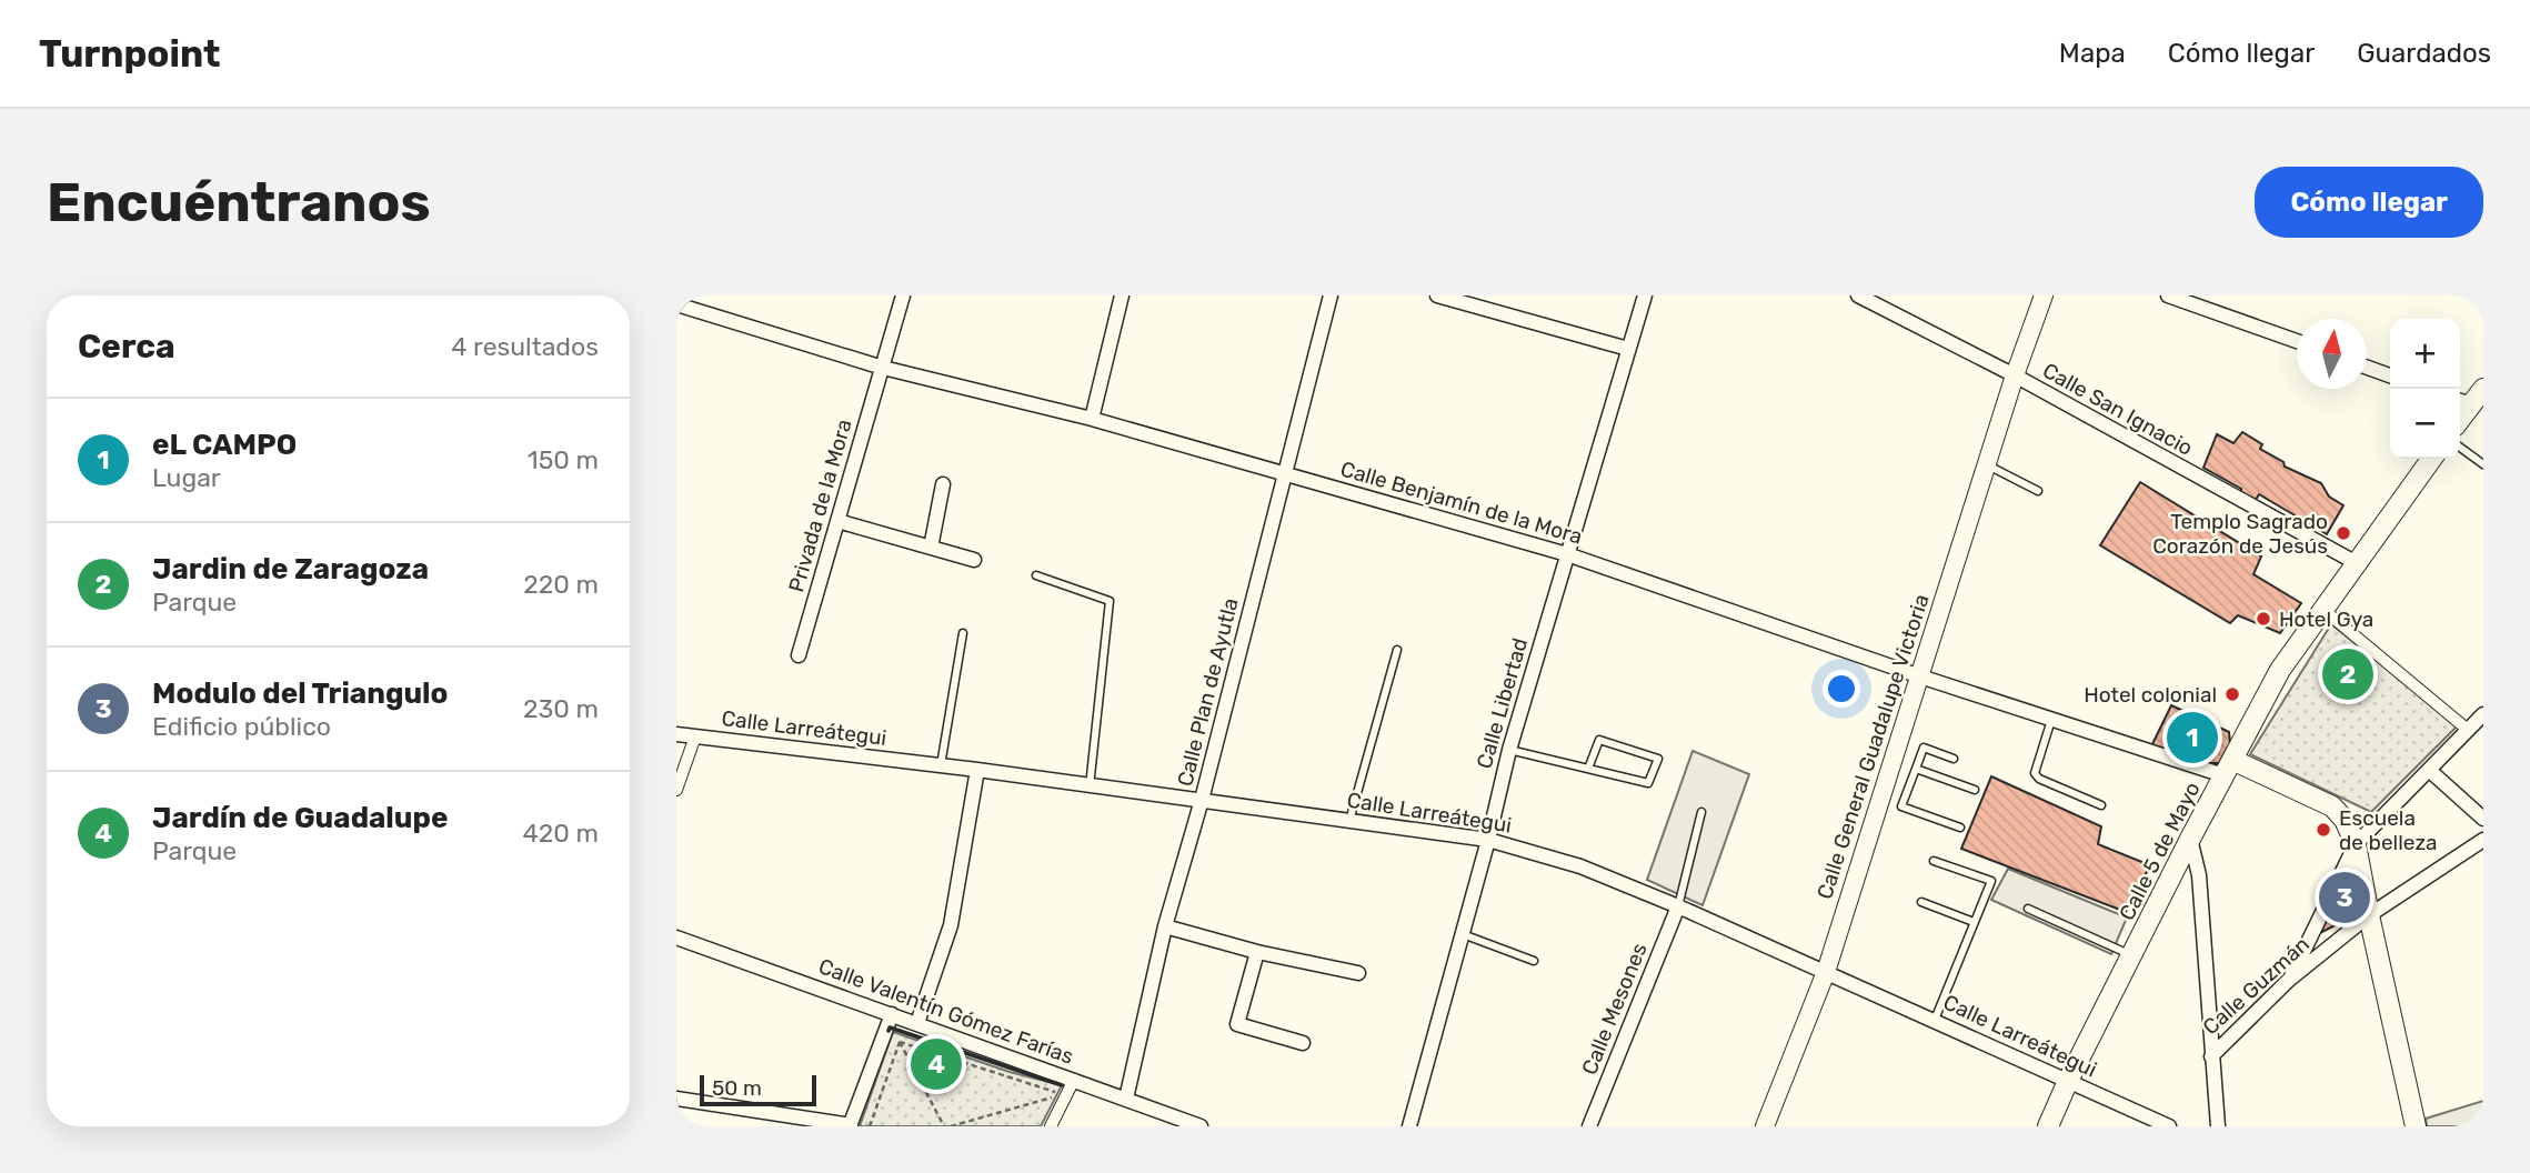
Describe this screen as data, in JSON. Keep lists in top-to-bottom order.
{
  "streets": {
    "main road": ["Calle 5 de Mayo"],
    "street": [
      "Calle San Ignacio",
      "Calle Benjamín de la Mora",
      "Privada de la Mora",
      "Calle Plan de Ayutla",
      "Calle Libertad",
      "Calle Larreátegui",
      "Calle General Guadalupe Victoria",
      "Calle Guzmán",
      "Calle Mesones",
      "Calle Valentín Gómez Farías"
    ]
  },
  "crossings": [
    ["Calle San Ignacio", "Calle General Guadalupe Victoria"],
    ["Calle San Ignacio", "Calle 5 de Mayo"],
    ["Calle Benjamín de la Mora", "Privada de la Mora"],
    ["Calle Benjamín de la Mora", "Calle Plan de Ayutla"],
    ["Calle Benjamín de la Mora", "Calle Libertad"],
    ["Calle Benjamín de la Mora", "Calle General Guadalupe Victoria"],
    ["Calle Benjamín de la Mora", "Calle 5 de Mayo"],
    ["Calle Plan de Ayutla", "Calle Larreátegui"],
    ["Calle Plan de Ayutla", "Calle Valentín Gómez Farías"],
    ["Calle Libertad", "Calle Larreátegui"],
    ["Calle Larreátegui", "Calle General Guadalupe Victoria"],
    ["Calle Larreátegui", "Calle 5 de Mayo"],
    ["Calle Larreátegui", "Calle Mesones"]
  ],
  "places": [
    "Templo Sagrado Corazón de Jesús",
    "Hotel Gya",
    "Hotel colonial",
    "Escuela de belleza"
  ],
  "scale_bar": "50 m",
  "north": "top",
  "page": {
    "header": "Turnpoint",
    "nav": ["Mapa", "Cómo llegar", "Guardados"],
    "buttons": "Cómo llegar",
    "title": "Encuéntranos",
    "heading": ["Cerca", "4 resultados"],
    "map_buttons": ["+", "−"],
    "list": [
      {
        "mark": "1",
        "name": "eL CAMPO",
        "note": "Lugar",
        "value": "150 m"
      },
      {
        "mark": "2",
        "name": "Jardin de Zaragoza",
        "note": "Parque",
        "value": "220 m"
      },
      {
        "mark": "3",
        "name": "Modulo del Triangulo",
        "note": "Edificio público",
        "value": "230 m"
      },
      {
        "mark": "4",
        "name": "Jardín de Guadalupe",
        "note": "Parque",
        "value": "420 m"
      }
    ],
    "pins": [
      "2",
      "1",
      "3",
      "4"
    ],
    "scale": "50 m"
  }
}
